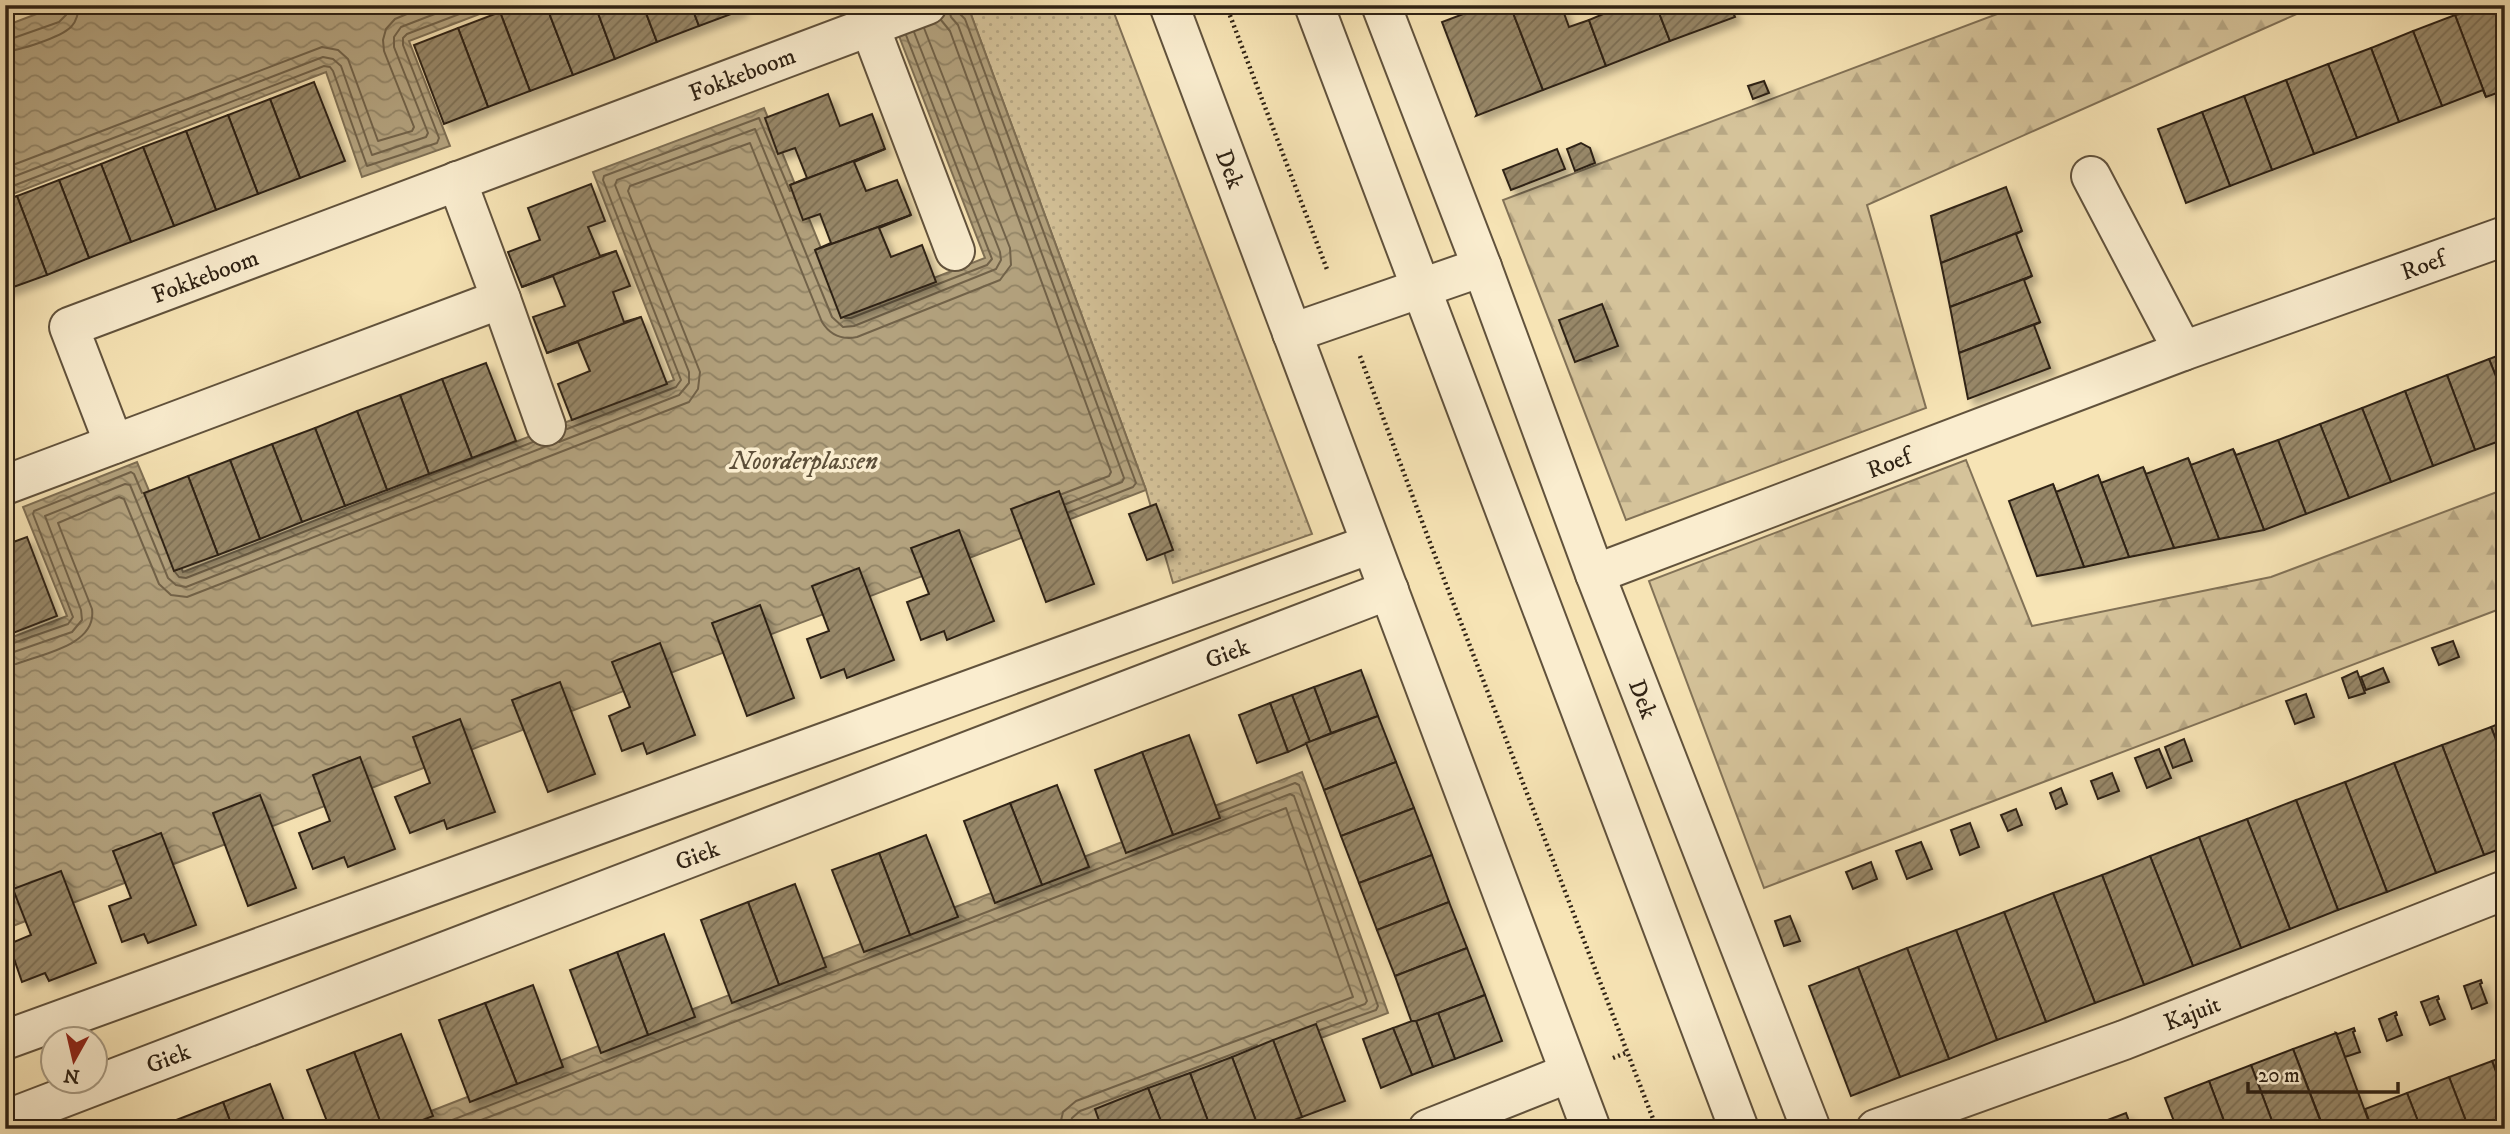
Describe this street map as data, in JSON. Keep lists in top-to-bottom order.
{
  "streets": {
    "street": [
      "Fokkeboom",
      "Dek",
      "Roef",
      "Giek",
      "Kajuit"
    ]
  },
  "crossings": [
    ["Dek", "Roef"],
    ["Dek", "Giek"]
  ],
  "water": ["Noorderplassen"],
  "scale_bar": "20 m",
  "north": "bottom"
}
